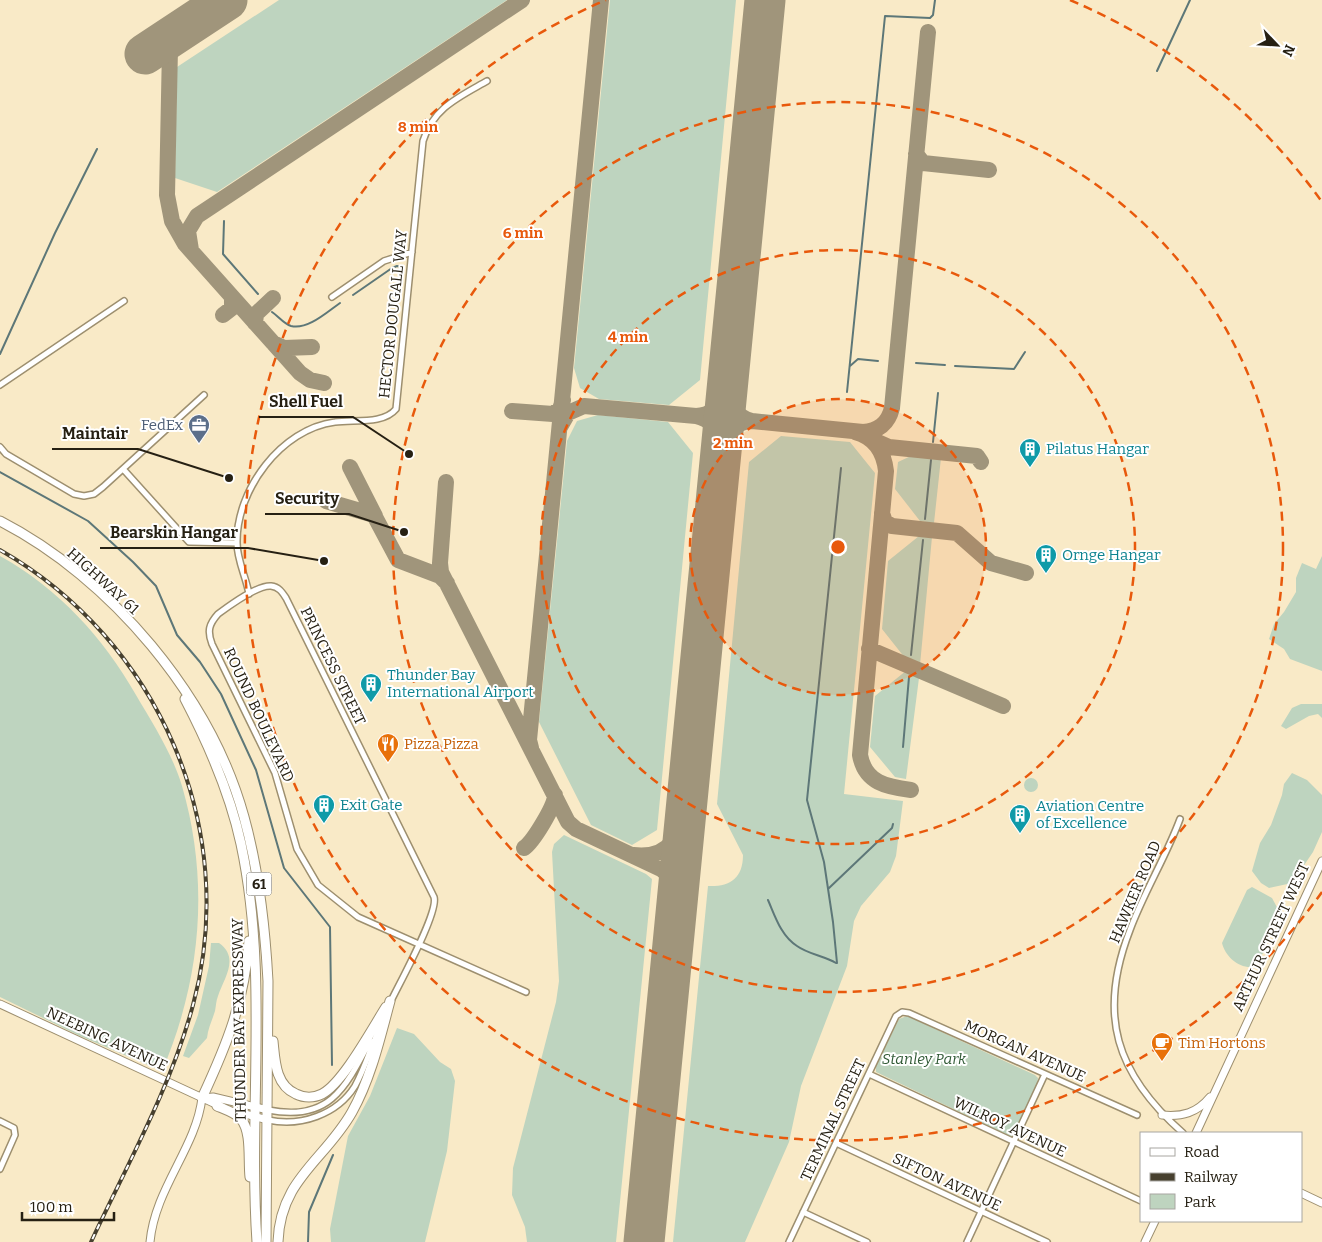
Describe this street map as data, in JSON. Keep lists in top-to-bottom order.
{
  "streets": {
    "highway": ["HIGHWAY 61", "61", "THUNDER BAY EXPRESSWAY"],
    "main road": ["ARTHUR STREET WEST", "NEEBING AVENUE"],
    "street": [
      "HECTOR DOUGALL WAY",
      "PRINCESS STREET",
      "ROUND BOULEVARD",
      "HAWKER ROAD",
      "MORGAN AVENUE",
      "TERMINAL STREET",
      "WILROY AVENUE",
      "SIFTON AVENUE"
    ]
  },
  "crossings": [
    ["HIGHWAY 61", "THUNDER BAY EXPRESSWAY"],
    ["PRINCESS STREET", "ROUND BOULEVARD"],
    ["PRINCESS STREET", "THUNDER BAY EXPRESSWAY"],
    ["PRINCESS STREET", "NEEBING AVENUE"],
    ["THUNDER BAY EXPRESSWAY", "NEEBING AVENUE"],
    ["MORGAN AVENUE", "TERMINAL STREET"],
    ["TERMINAL STREET", "WILROY AVENUE"],
    ["TERMINAL STREET", "SIFTON AVENUE"]
  ],
  "parks": ["Stanley Park"],
  "places": {
    "office": ["FedEx"],
    "other": [
      "Shell Fuel",
      "Maintair",
      "Security",
      "Bearskin Hangar"
    ],
    "building": [
      "Pilatus Hangar",
      "Ornge Hangar",
      "Thunder Bay International Airport",
      "Exit Gate",
      "Aviation Centre of Excellence"
    ],
    "restaurant": ["Pizza Pizza"],
    "cafe": ["Tim Hortons"]
  },
  "legend": ["Road", "Railway", "Park"],
  "scale_bar": "100 m",
  "north": "bottom right",
  "rings": [
    "8 min",
    "6 min",
    "4 min",
    "2 min"
  ]
}
